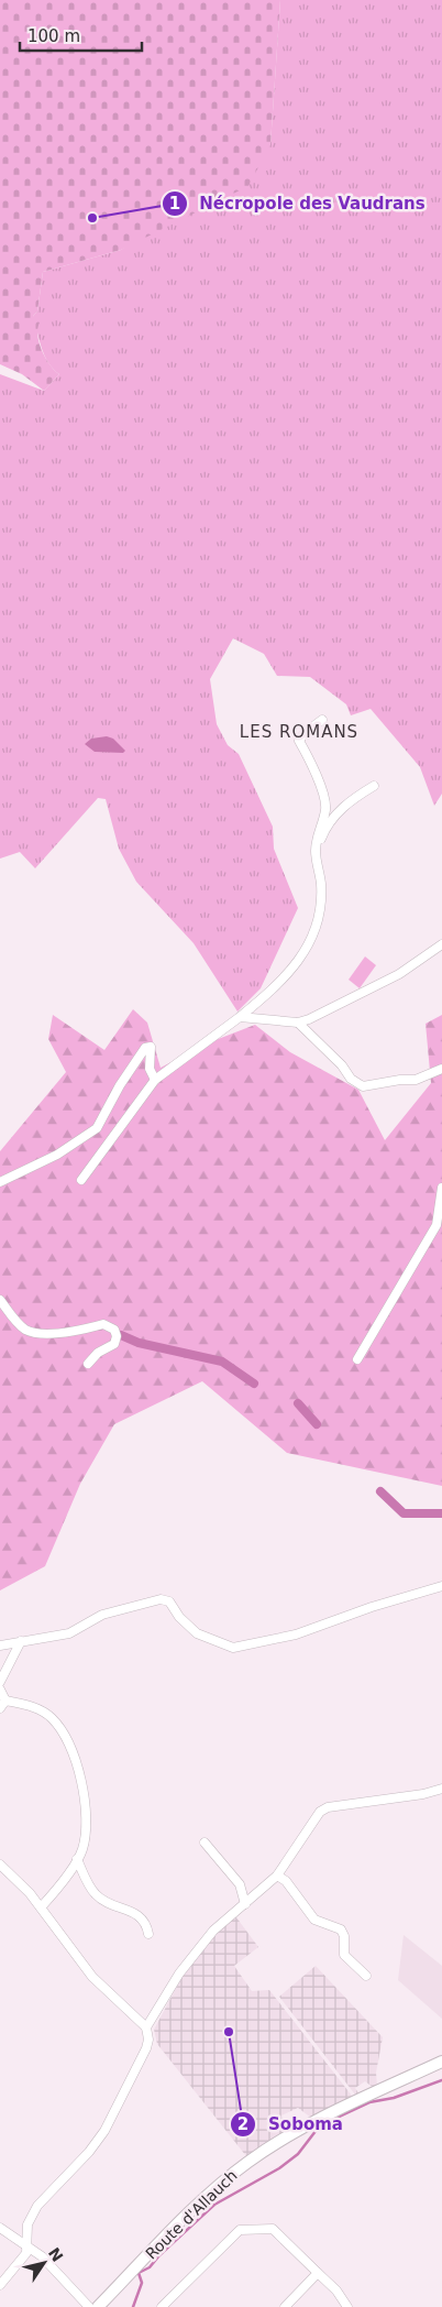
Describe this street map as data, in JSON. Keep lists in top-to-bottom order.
{
  "streets": {
    "main road": ["Route d'Allauch"]
  },
  "districts": ["LES ROMANS"],
  "places": ["Nécropole des Vaudrans", "Soboma"],
  "scale_bar": "100 m",
  "north": "top right"
}
